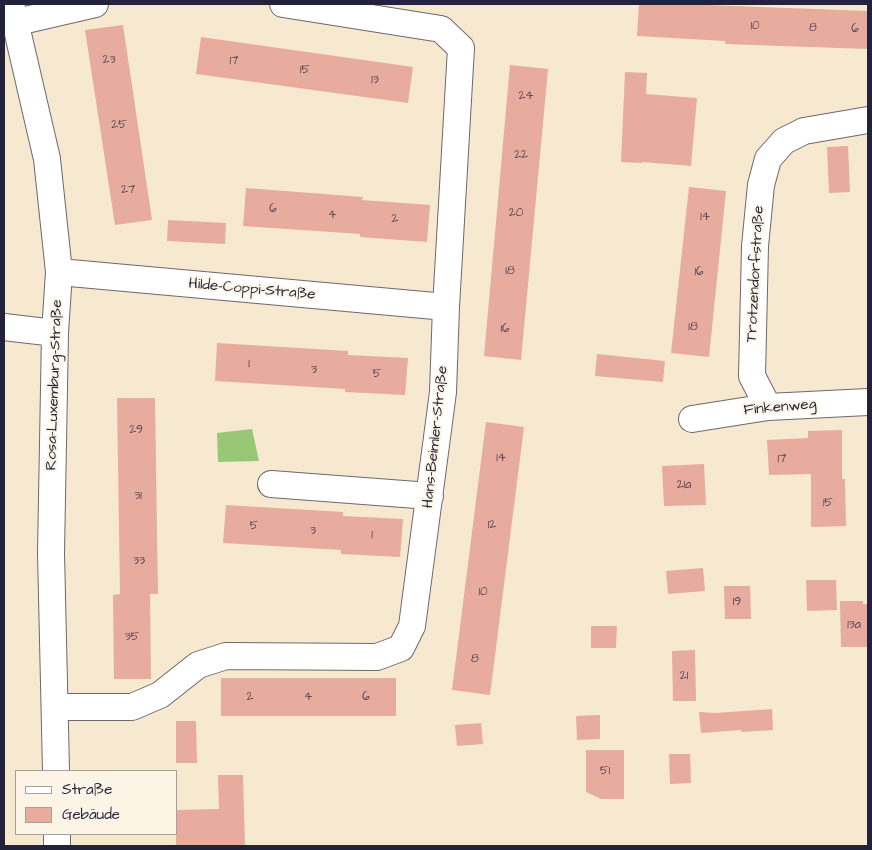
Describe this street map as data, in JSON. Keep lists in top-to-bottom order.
{
  "streets": {
    "street": [
      "Trotzendorfstraße",
      "Hilde-Coppi-Straße",
      "Rosa-Luxemburg-Straße",
      "Finkenweg",
      "Hans-Beimler-Straße"
    ]
  },
  "crossings": [
    ["Trotzendorfstraße", "Finkenweg"],
    ["Hilde-Coppi-Straße", "Rosa-Luxemburg-Straße"],
    ["Hilde-Coppi-Straße", "Hans-Beimler-Straße"],
    ["Rosa-Luxemburg-Straße", "Hans-Beimler-Straße"]
  ],
  "house_numbers": [
    "10",
    "8",
    "6",
    "23",
    "17",
    "15",
    "13",
    "24",
    "25",
    "22",
    "27",
    "6",
    "20",
    "4",
    "14",
    "2",
    "18",
    "16",
    "18",
    "16",
    "1",
    "3",
    "5",
    "29",
    "14",
    "17",
    "21a",
    "31",
    "15",
    "12",
    "5",
    "3",
    "1",
    "33",
    "10",
    "19",
    "13a",
    "35",
    "8",
    "21",
    "2",
    "4",
    "6",
    "51"
  ],
  "legend": ["Straße", "Gebäude"]
}
